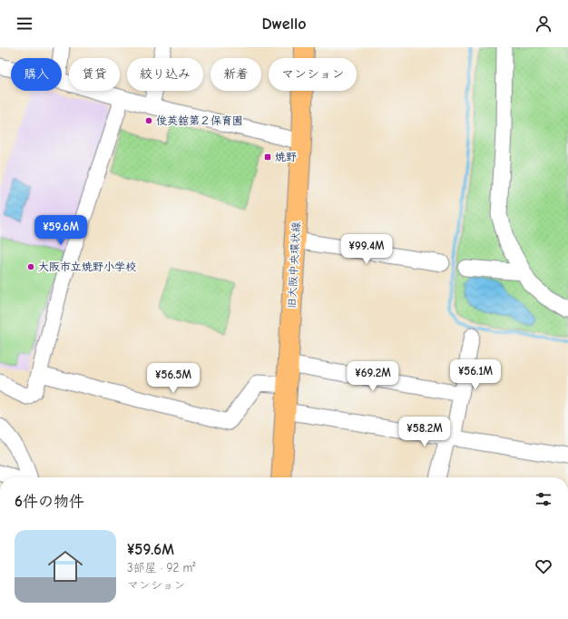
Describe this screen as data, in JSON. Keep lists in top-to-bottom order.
{
  "streets": {
    "main road": ["旧大阪中央環状線"]
  },
  "places": {
    "other": ["俊英舘第２保育園", "大阪市立焼野小学校"],
    "transit": ["焼野"]
  },
  "page": {
    "header": "Dwello",
    "chip": [
      "購入",
      "賃貸",
      "絞り込み",
      "新着",
      "マンション"
    ],
    "price": [
      "¥59.6M",
      "¥99.4M",
      "¥56.1M",
      "¥69.2M",
      "¥56.5M",
      "¥58.2M"
    ],
    "heading": "6件の物件",
    "list": [
      {
        "name": "¥59.6M",
        "note": "3部屋 · 92 m² · マンション"
      }
    ]
  }
}
